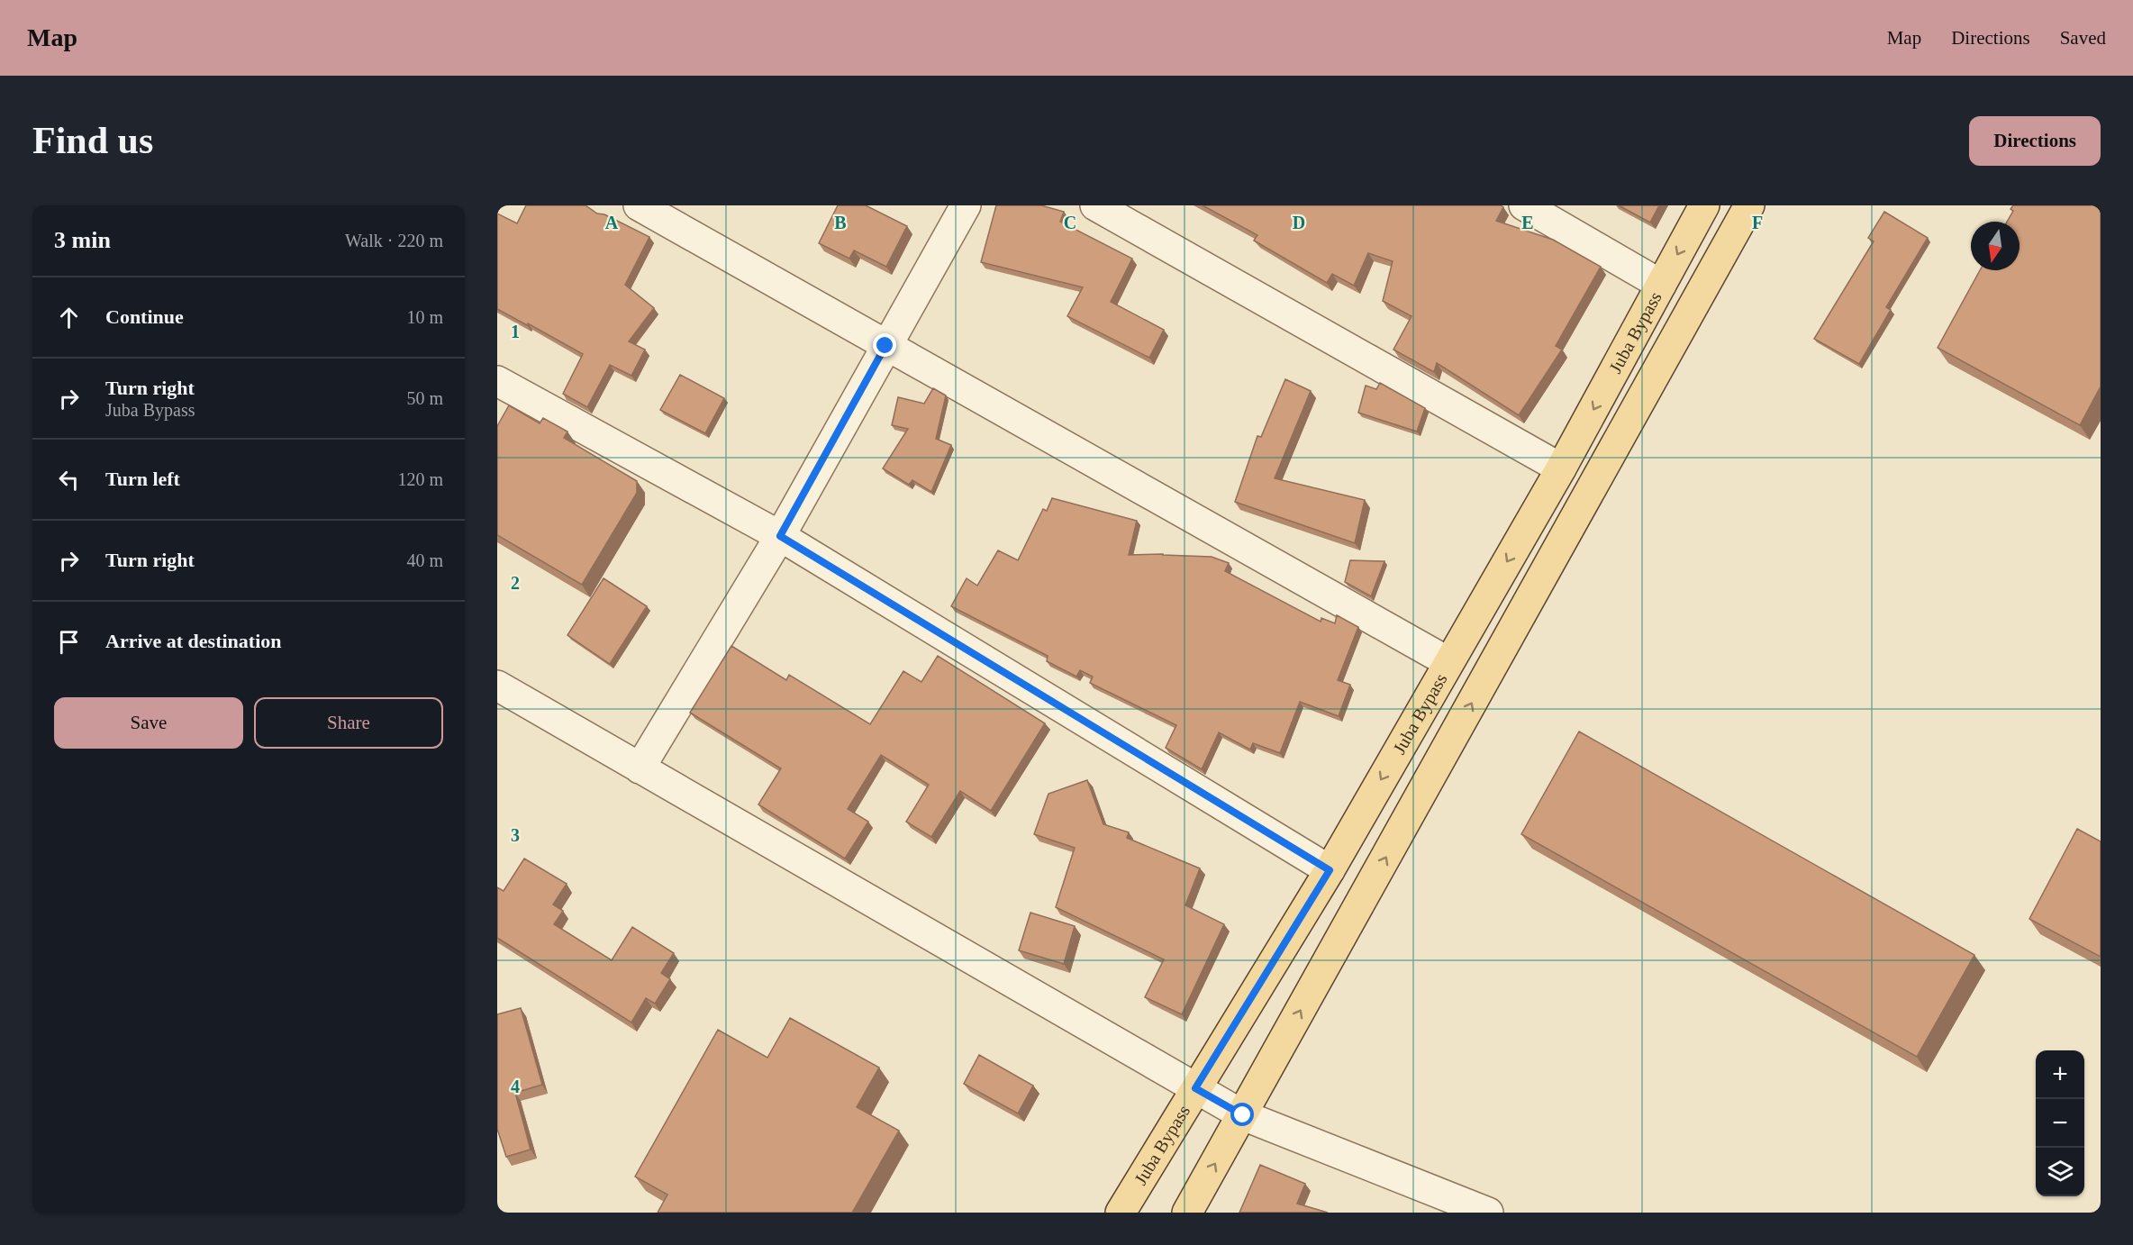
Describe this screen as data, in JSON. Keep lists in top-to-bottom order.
{
  "streets": {
    "main road": ["Juba Bypass"]
  },
  "north": "bottom",
  "page": {
    "header": "Map",
    "nav": ["Map", "Directions", "Saved"],
    "buttons": [
      "Directions",
      ["Save", "Share"]
    ],
    "title": "Find us",
    "heading": ["3 min", "Walk · 220 m"],
    "list": [
      ["Continue", "10 m"],
      ["Turn right", "Juba Bypass", "50 m"],
      ["Turn left", "120 m"],
      ["Turn right", "40 m"],
      "Arrive at destination"
    ],
    "map_buttons": ["+", "−"]
  },
  "grid": {
    "columns": [
      "A",
      "B",
      "C",
      "D",
      "E",
      "F"
    ],
    "rows": [
      "1",
      "2",
      "3",
      "4"
    ]
  }
}
